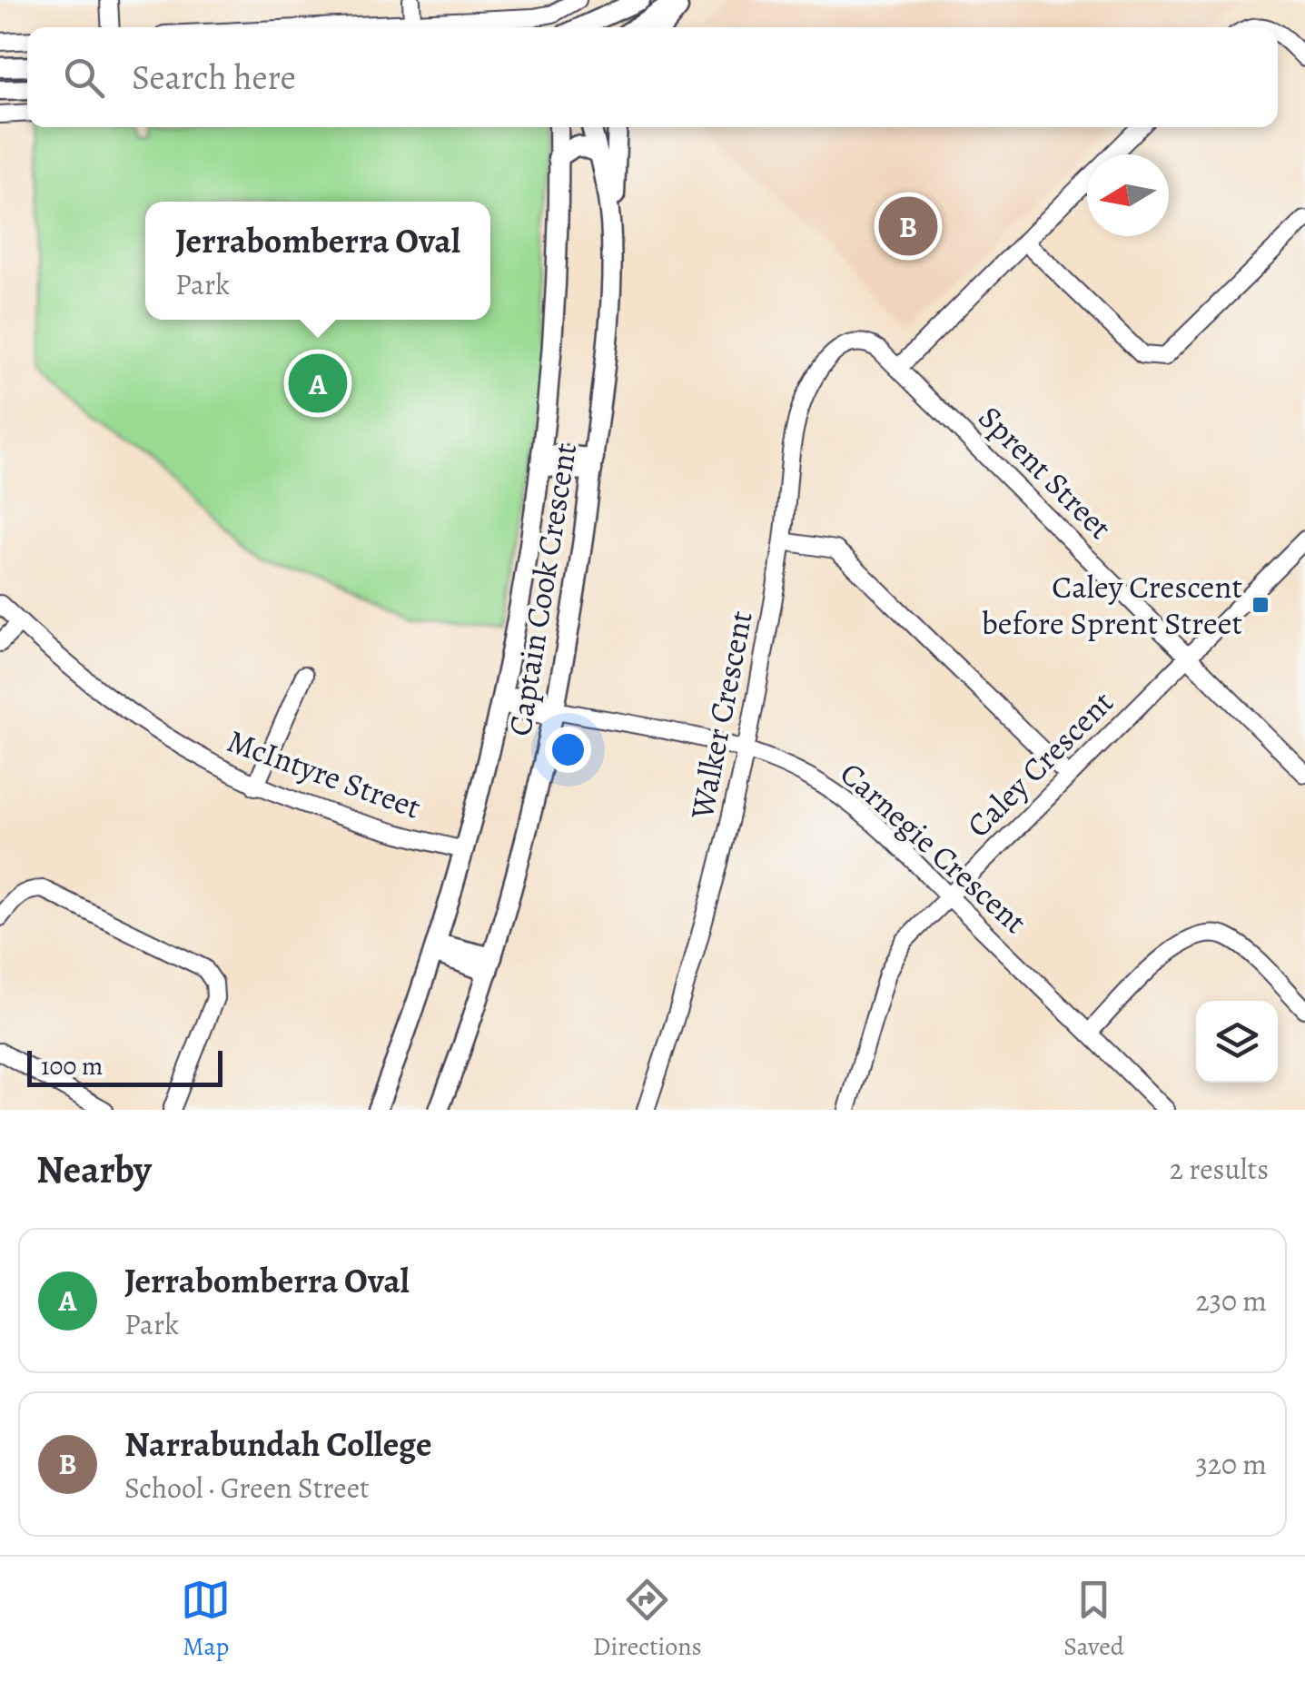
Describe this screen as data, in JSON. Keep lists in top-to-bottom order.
{
  "streets": {
    "main road": ["Captain Cook Crescent"],
    "street": [
      "Sprent Street",
      "Walker Crescent",
      "Caley Crescent",
      "McIntyre Street",
      "Carnegie Crescent"
    ]
  },
  "crossings": [
    ["Sprent Street", "Walker Crescent"],
    ["Sprent Street", "Caley Crescent"],
    ["Captain Cook Crescent", "McIntyre Street"],
    ["Captain Cook Crescent", "Carnegie Crescent"],
    ["Walker Crescent", "Carnegie Crescent"],
    ["Caley Crescent", "Carnegie Crescent"]
  ],
  "places": {
    "transit": ["Caley Crescent before Sprent Street"]
  },
  "scale_bar": "100 m",
  "north": "left",
  "page": {
    "search": "Search here",
    "pins": ["B", "A"],
    "popup": ["Jerrabomberra Oval", "Park"],
    "scale": "100 m",
    "heading": ["Nearby", "2 results"],
    "list": [
      {
        "mark": "A",
        "name": "Jerrabomberra Oval",
        "note": "Park",
        "value": "230 m"
      },
      {
        "mark": "B",
        "name": "Narrabundah College",
        "note": "School · Green Street",
        "value": "320 m"
      }
    ],
    "nav": ["Map", "Directions", "Saved"]
  }
}
